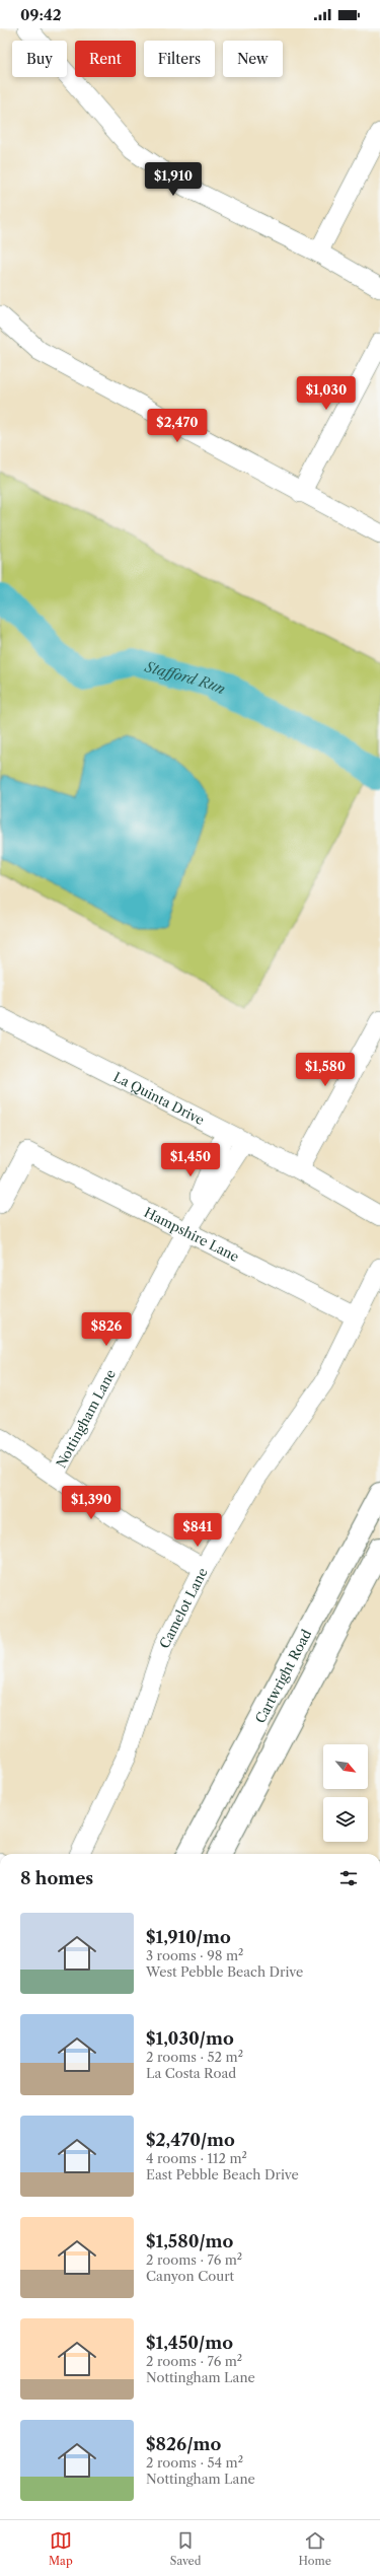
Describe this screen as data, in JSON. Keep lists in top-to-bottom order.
{
  "streets": {
    "main road": ["Cartwright Road"],
    "street": [
      "La Quinta Drive",
      "Hampshire Lane",
      "Nottingham Lane",
      "Camelot Lane"
    ]
  },
  "crossings": [
    ["La Quinta Drive", "Nottingham Lane"],
    ["Hampshire Lane", "Nottingham Lane"],
    ["Hampshire Lane", "Camelot Lane"]
  ],
  "water": ["Stafford Run"],
  "north": "bottom right",
  "page": {
    "status": "09:42",
    "chip": [
      "Buy",
      "Rent",
      "Filters",
      "New"
    ],
    "price": [
      "$1,910",
      "$1,030",
      "$2,470",
      "$1,580",
      "$1,450",
      "$826",
      "$1,390",
      "$841"
    ],
    "heading": "8 homes",
    "list": [
      {
        "name": "$1,910/mo",
        "note": "3 rooms · 98 m² · West Pebble Beach Drive"
      },
      {
        "name": "$1,030/mo",
        "note": "2 rooms · 52 m² · La Costa Road"
      },
      {
        "name": "$2,470/mo",
        "note": "4 rooms · 112 m² · East Pebble Beach Drive"
      },
      {
        "name": "$1,580/mo",
        "note": "2 rooms · 76 m² · Canyon Court"
      },
      {
        "name": "$1,450/mo",
        "note": "2 rooms · 76 m² · Nottingham Lane"
      },
      {
        "name": "$826/mo",
        "note": "2 rooms · 54 m² · Nottingham Lane"
      }
    ],
    "tabs": ["Map", "Saved", "Home"]
  }
}
